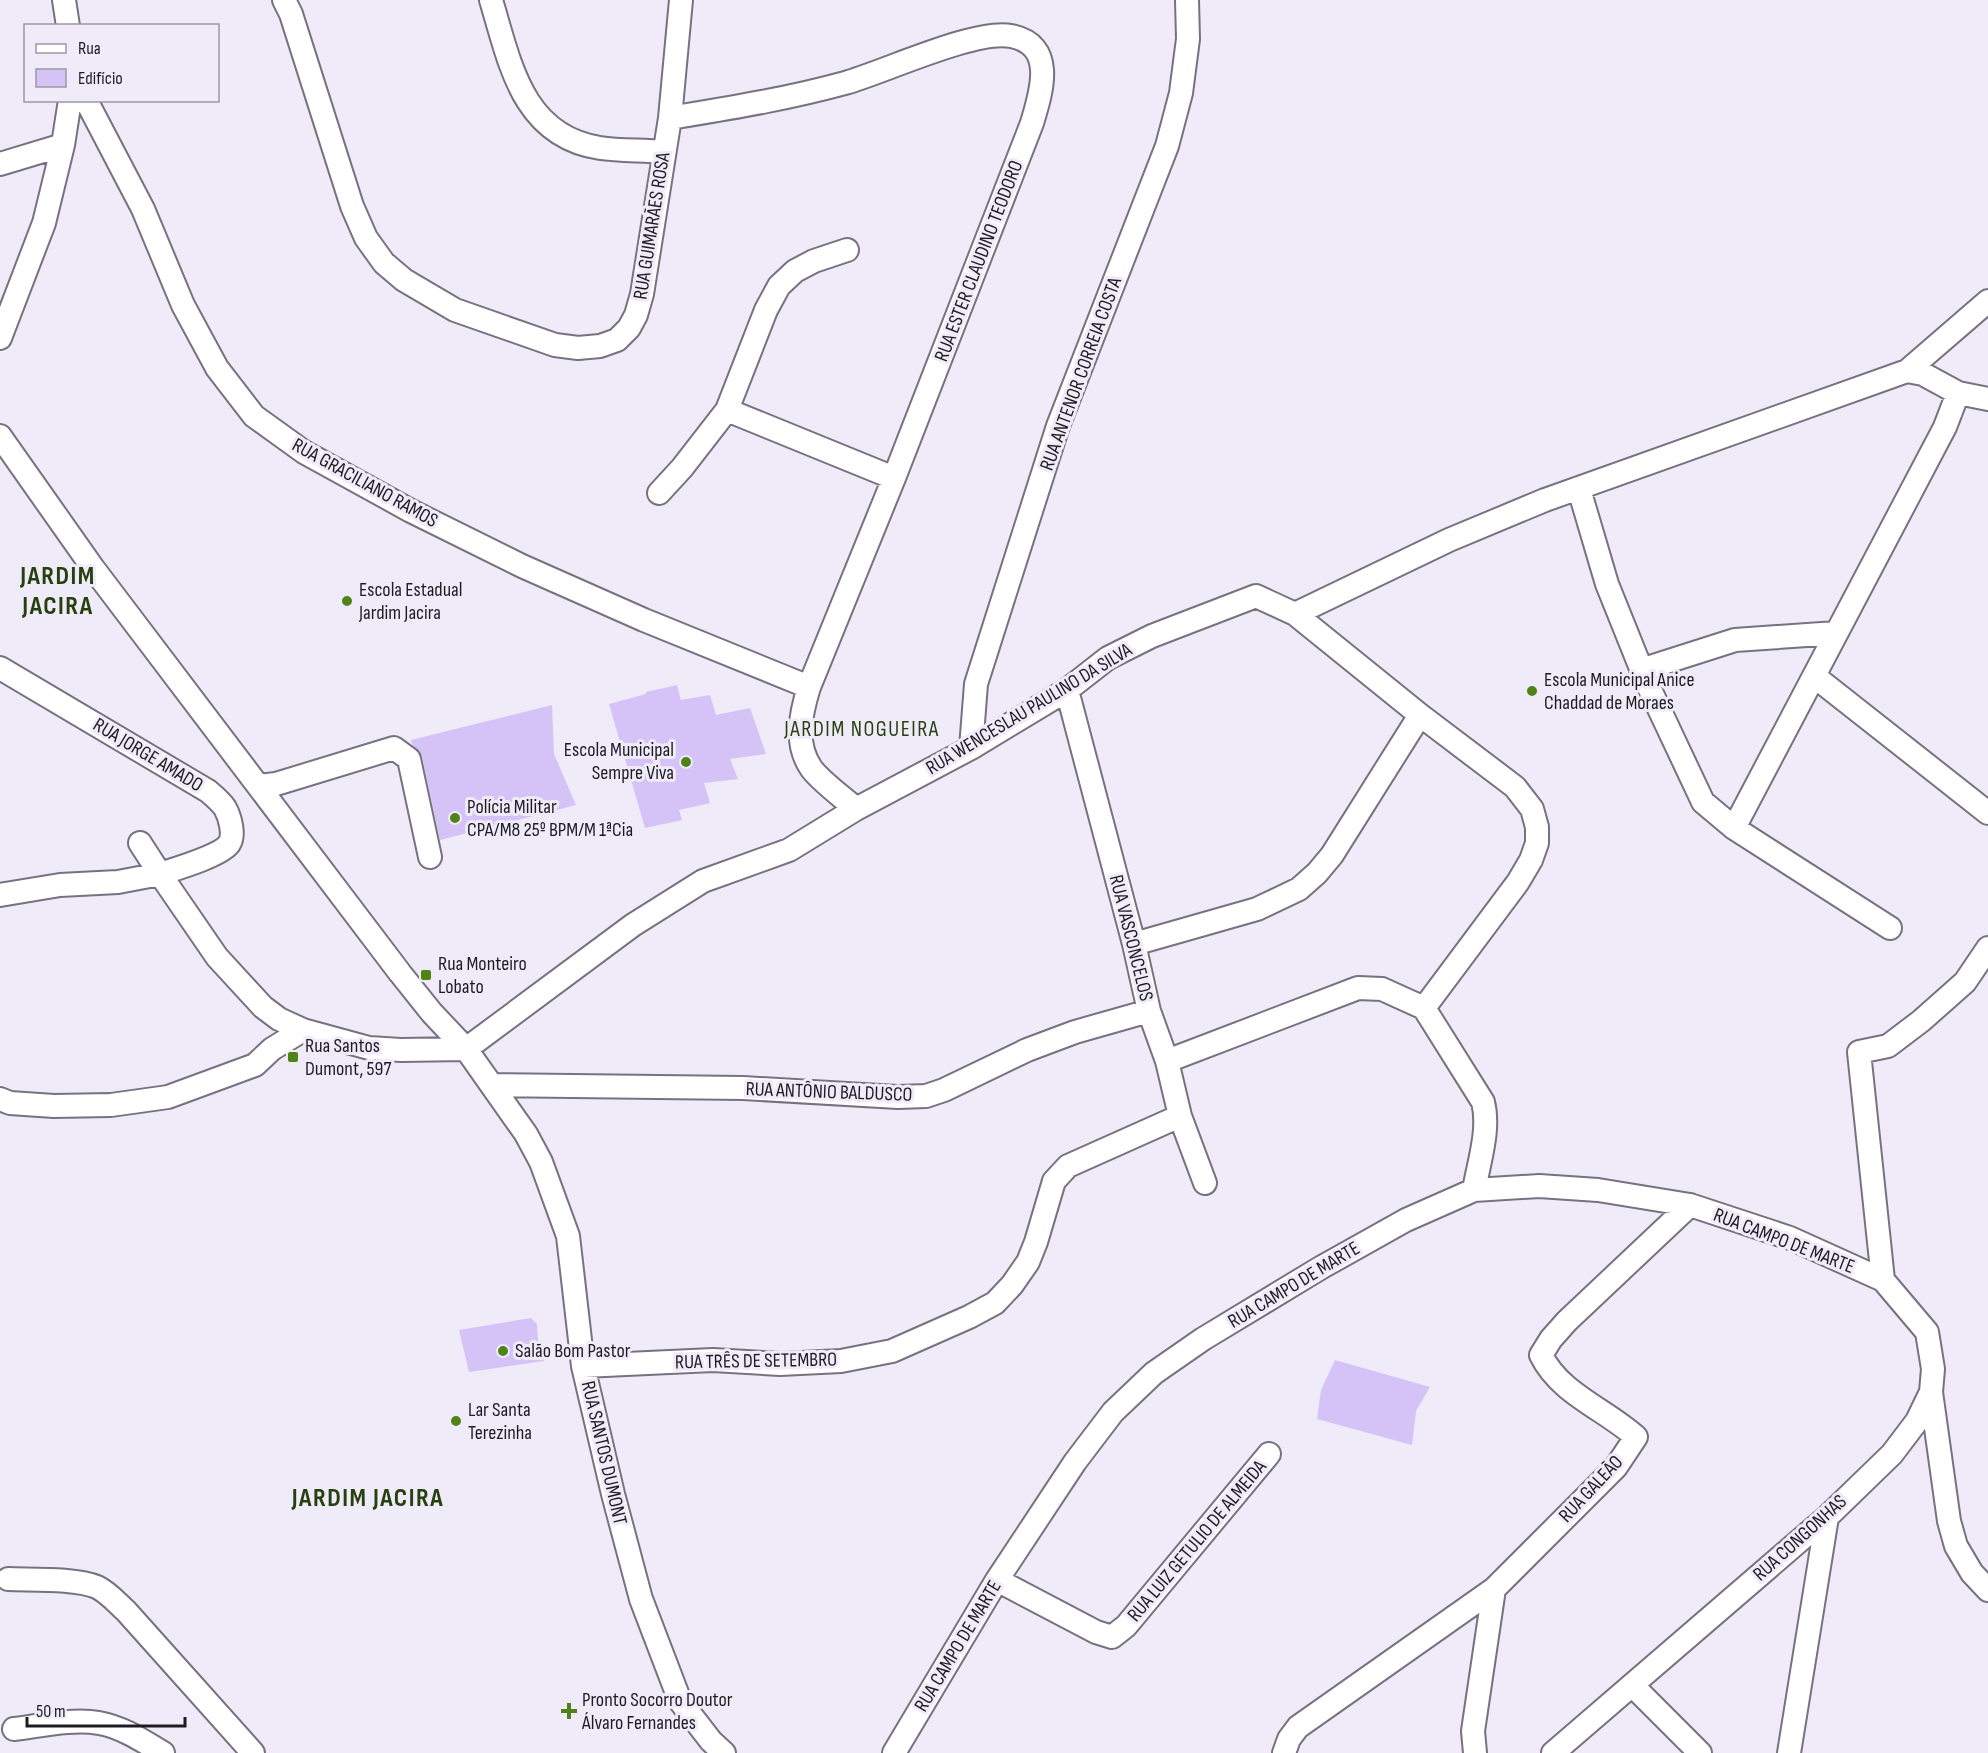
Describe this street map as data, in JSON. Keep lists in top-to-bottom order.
{
  "streets": {
    "street": [
      "RUA GUIMARÃES ROSA",
      "RUA ESTER CLAUDINO TEODORO",
      "RUA ANTENOR CORREIA COSTA",
      "RUA GRACILIANO RAMOS",
      "RUA WENCESLAU PAULINO DA SILVA",
      "RUA JORGE AMADO",
      "RUA VASCONCELOS",
      "RUA ANTÔNIO BALDUSCO",
      "RUA CAMPO DE MARTE",
      "RUA TRÊS DE SETEMBRO",
      "RUA SANTOS DUMONT",
      "RUA GALEÃO",
      "RUA CONGONHAS",
      "RUA LUIZ GETULIO DE ALMEIDA"
    ]
  },
  "crossings": [
    ["RUA GUIMARÃES ROSA", "RUA ESTER CLAUDINO TEODORO"],
    ["RUA ESTER CLAUDINO TEODORO", "RUA GRACILIANO RAMOS"],
    ["RUA ESTER CLAUDINO TEODORO", "RUA WENCESLAU PAULINO DA SILVA"],
    ["RUA ANTENOR CORREIA COSTA", "RUA WENCESLAU PAULINO DA SILVA"],
    ["RUA WENCESLAU PAULINO DA SILVA", "RUA VASCONCELOS"],
    ["RUA WENCESLAU PAULINO DA SILVA", "RUA SANTOS DUMONT"],
    ["RUA VASCONCELOS", "RUA ANTÔNIO BALDUSCO"],
    ["RUA VASCONCELOS", "RUA TRÊS DE SETEMBRO"],
    ["RUA ANTÔNIO BALDUSCO", "RUA SANTOS DUMONT"],
    ["RUA CAMPO DE MARTE", "RUA GALEÃO"],
    ["RUA CAMPO DE MARTE", "RUA CONGONHAS"],
    ["RUA CAMPO DE MARTE", "RUA LUIZ GETULIO DE ALMEIDA"],
    ["RUA TRÊS DE SETEMBRO", "RUA SANTOS DUMONT"]
  ],
  "districts": ["JARDIM JACIRA", "JARDIM NOGUEIRA", "JARDIM JACIRA"],
  "places": {
    "other": [
      "Escola Estadual Jardim Jacira",
      "Escola Municipal Anice Chaddad de Moraes",
      "Escola Municipal Sempre Viva",
      "Polícia Militar CPA/M8 25º BPM/M 1ªCia",
      "Salão Bom Pastor",
      "Lar Santa Terezinha"
    ],
    "transit": ["Rua Monteiro Lobato", "Rua Santos Dumont, 597"],
    "health": ["Pronto Socorro Doutor Álvaro Fernandes"]
  },
  "legend": ["Rua", "Edifício"],
  "scale_bar": "50 m"
}
